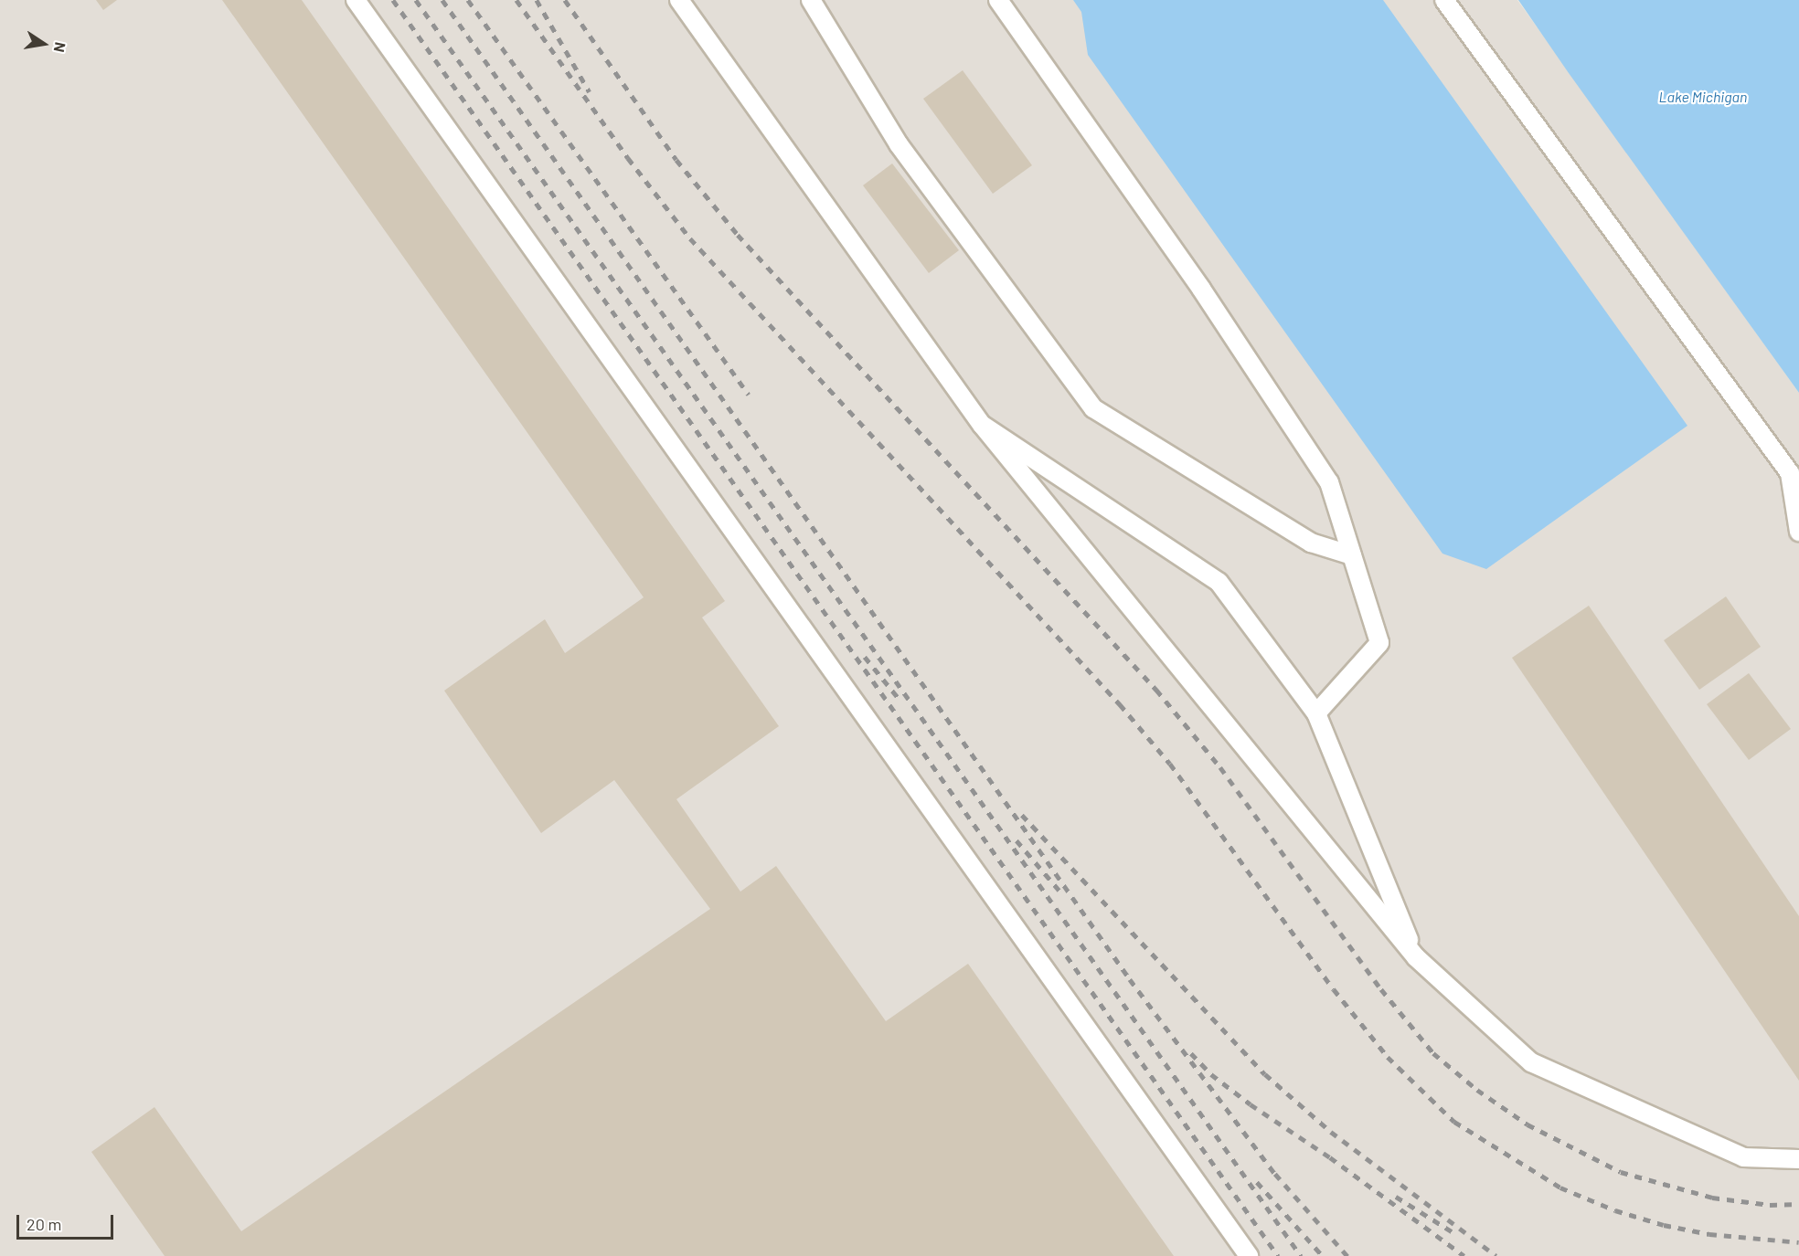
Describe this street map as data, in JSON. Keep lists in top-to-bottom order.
{
  "water": ["Lake Michigan"],
  "scale_bar": "20 m",
  "north": "right"
}
